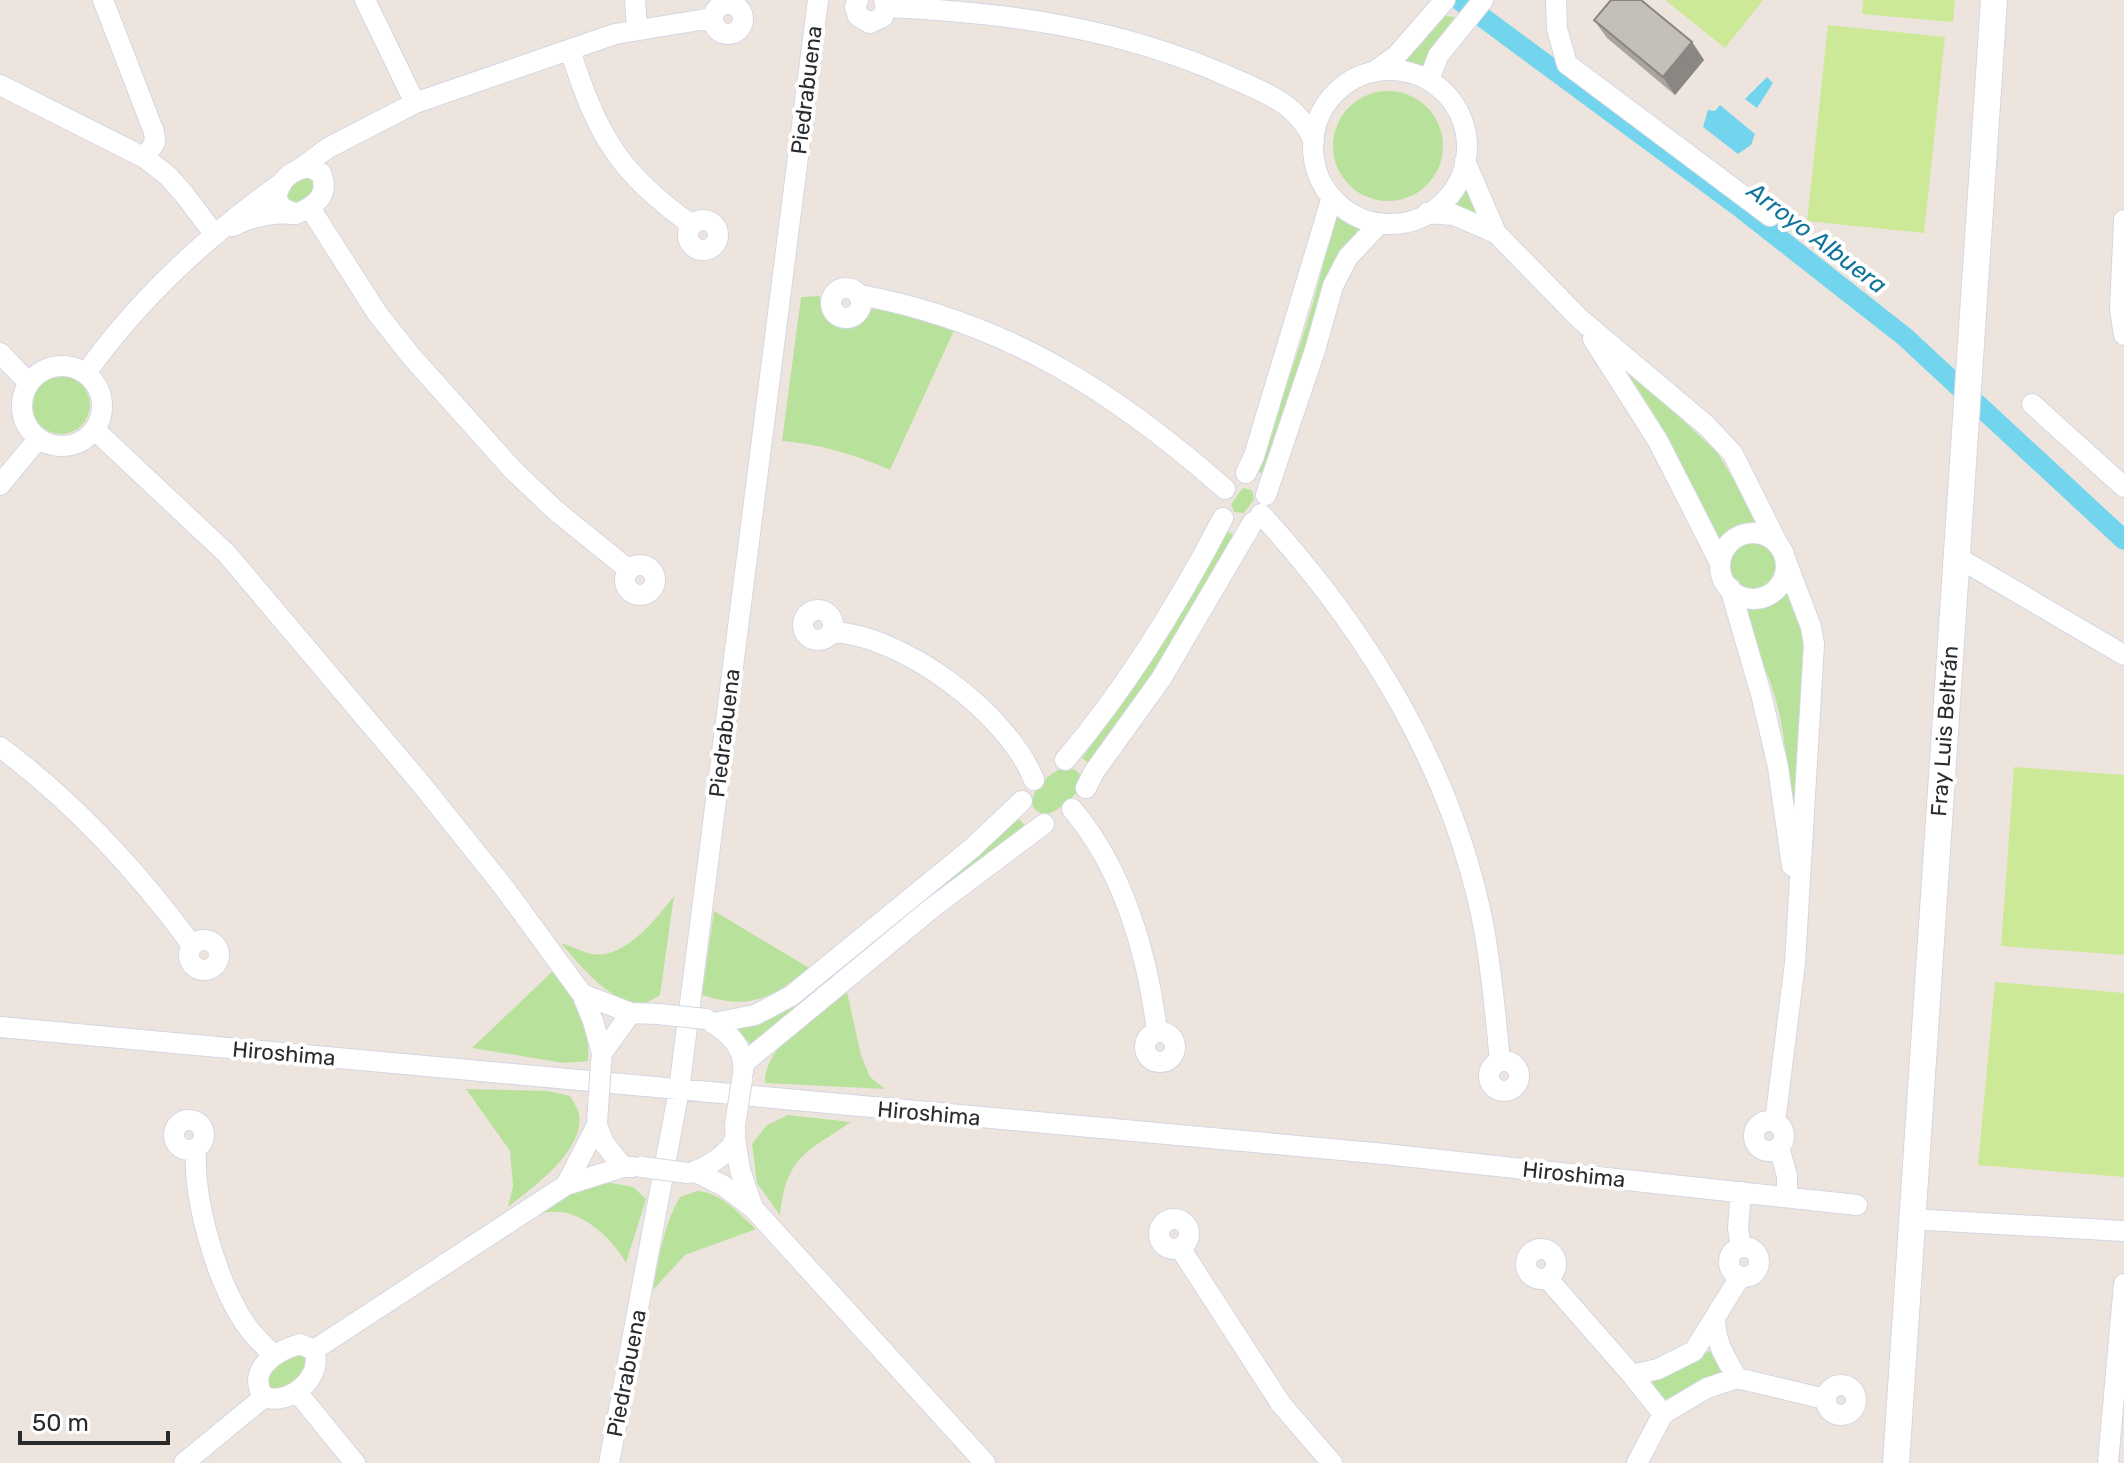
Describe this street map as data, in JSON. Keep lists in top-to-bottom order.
{
  "streets": {
    "street": ["Piedrabuena", "Fray Luis Beltrán", "Hiroshima"]
  },
  "crossings": [
    ["Piedrabuena", "Hiroshima"]
  ],
  "water": ["Arroyo Albuera"],
  "scale_bar": "50 m"
}
